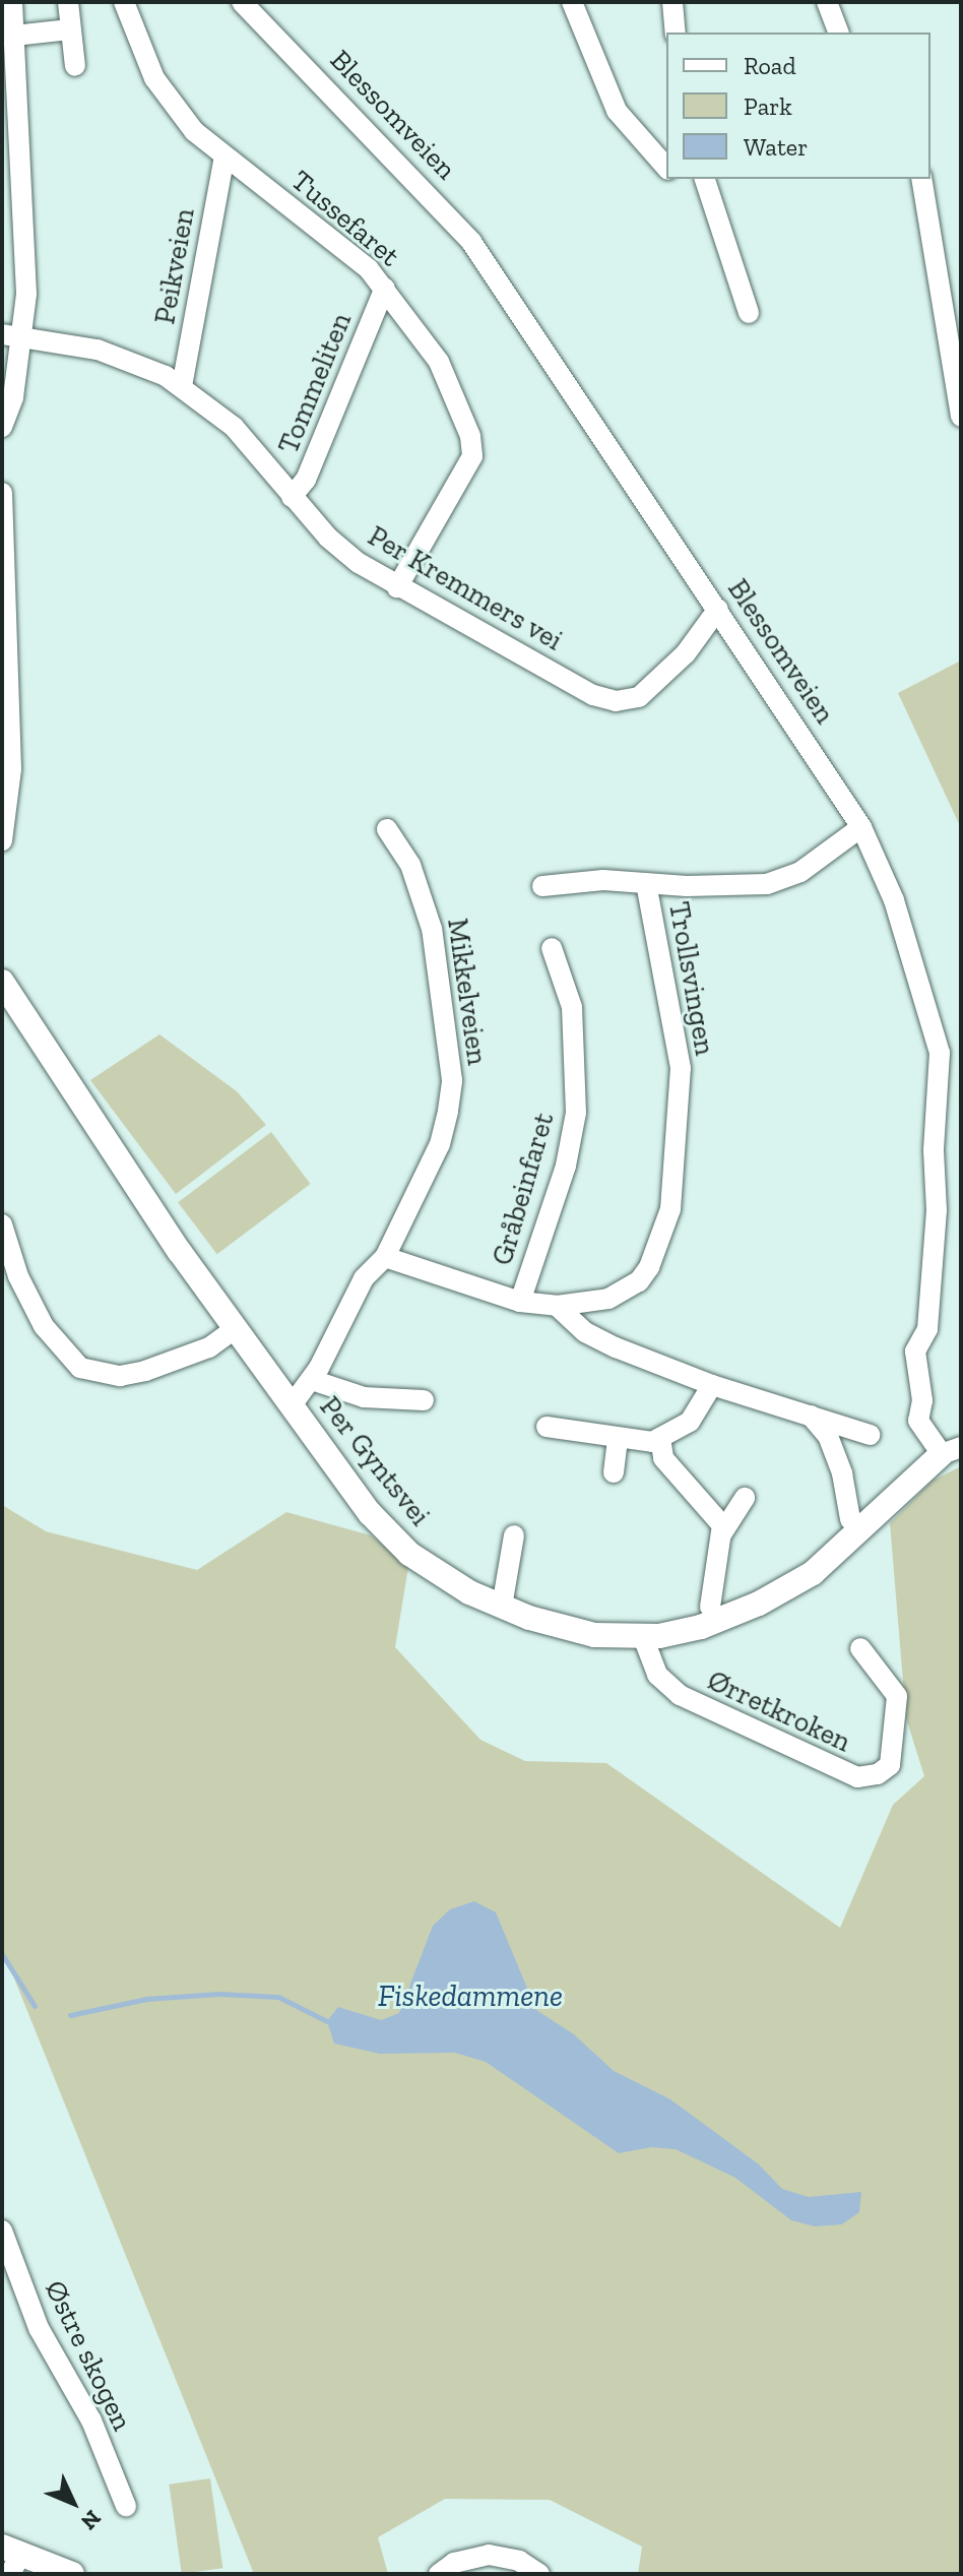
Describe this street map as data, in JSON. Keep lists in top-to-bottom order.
{
  "streets": {
    "street": [
      "Blessomveien",
      "Tussefaret",
      "Peikveien",
      "Tommeliten",
      "Per Kremmers vei",
      "Trollsvingen",
      "Mikkelveien",
      "Gråbeinfaret",
      "Per Gyntsvei",
      "Ørretkroken",
      "Østre skogen"
    ]
  },
  "crossings": [
    ["Blessomveien", "Per Kremmers vei"],
    ["Blessomveien", "Trollsvingen"],
    ["Blessomveien", "Per Gyntsvei"],
    ["Tussefaret", "Peikveien"],
    ["Tussefaret", "Tommeliten"],
    ["Tussefaret", "Per Kremmers vei"],
    ["Peikveien", "Per Kremmers vei"],
    ["Tommeliten", "Per Kremmers vei"],
    ["Per Gyntsvei", "Ørretkroken"]
  ],
  "water": ["Fiskedammene"],
  "legend": ["Road", "Park", "Water"],
  "north": "bottom right"
}
